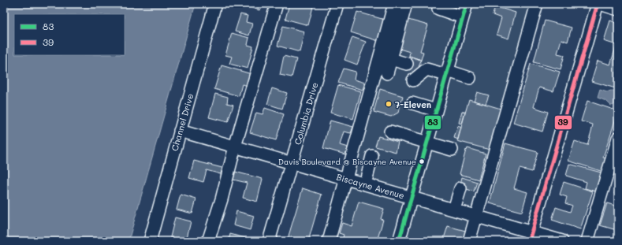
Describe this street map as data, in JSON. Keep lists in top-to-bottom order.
{
  "streets": {
    "street": ["Columbia Drive", "Channel Drive", "Biscayne Avenue"]
  },
  "crossings": [
    ["Columbia Drive", "Biscayne Avenue"],
    ["Channel Drive", "Biscayne Avenue"]
  ],
  "places": ["7-Eleven", "Davis Boulevard @ Biscayne Avenue"],
  "lines": ["transit line 83", "transit line 39"],
  "legend": ["83", "39"]
}
